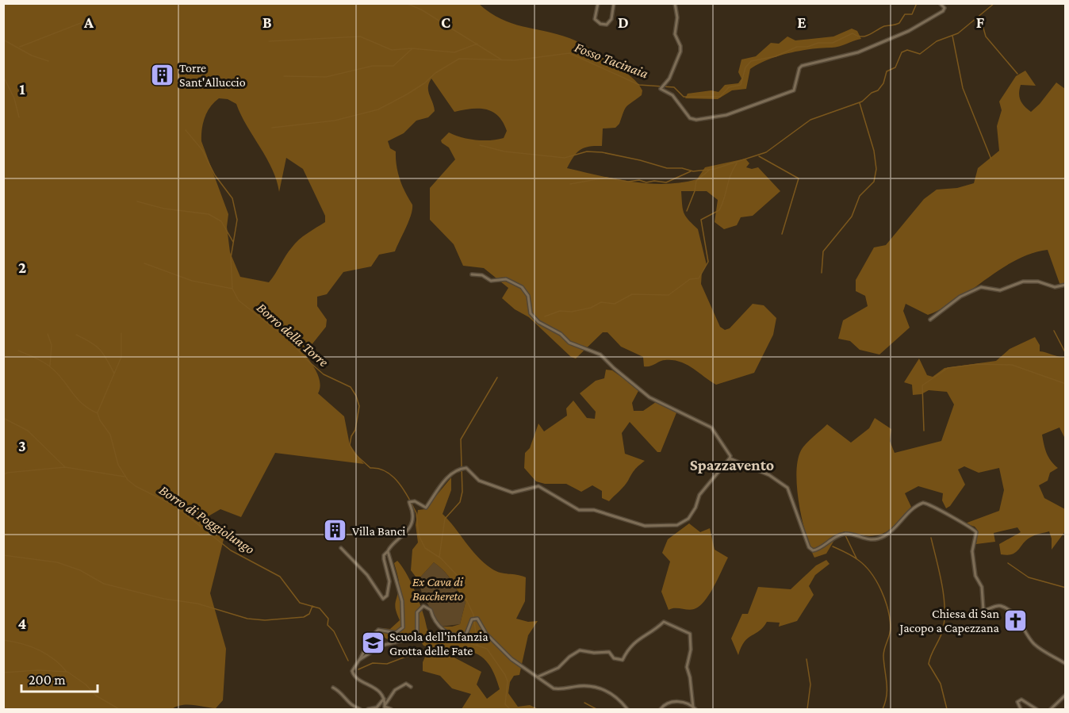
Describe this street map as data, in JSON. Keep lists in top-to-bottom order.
{
  "districts": ["Spazzavento"],
  "water": ["Fosso Tacinaia", "Borro della Torre", "Borro di Poggiolungo"],
  "parks": ["Ex Cava di Bacchereto"],
  "places": {
    "building": ["Torre Sant'Alluccio", "Villa Banci"],
    "church": ["Chiesa di San Jacopo a Capezzana"],
    "school or university": ["Scuola dell'infanzia Grotta delle Fate"]
  },
  "scale_bar": "200 m",
  "grid": {
    "columns": [
      "A",
      "B",
      "C",
      "D",
      "E",
      "F"
    ],
    "rows": [
      "1",
      "2",
      "3",
      "4"
    ]
  }
}
